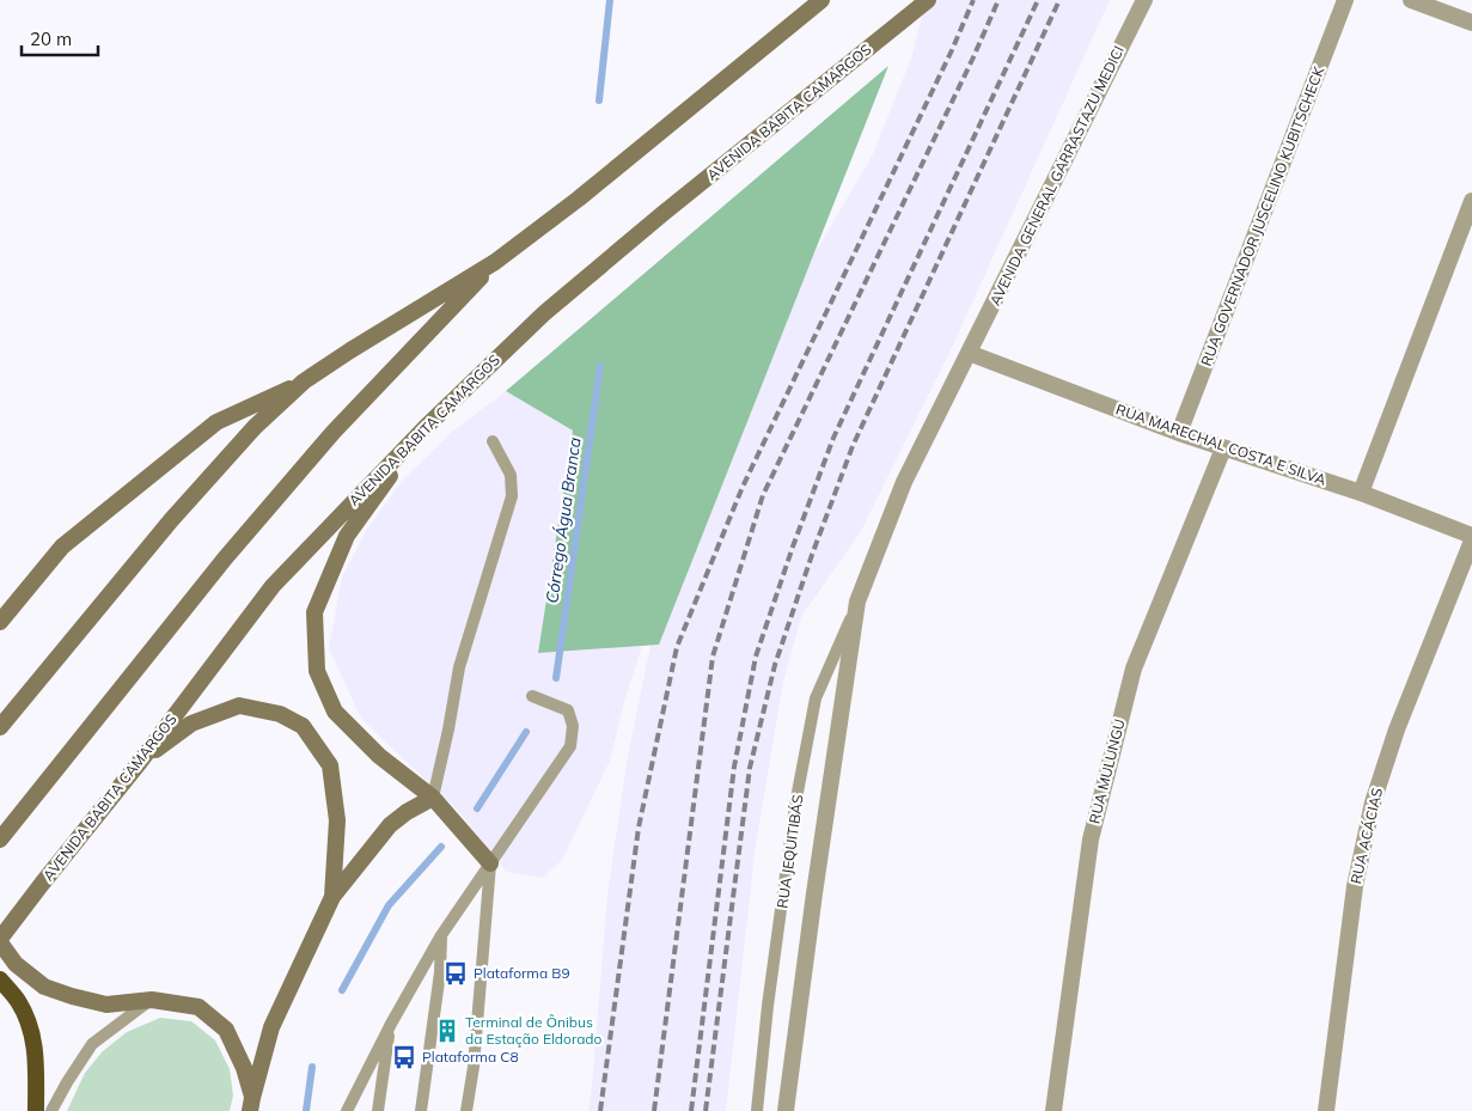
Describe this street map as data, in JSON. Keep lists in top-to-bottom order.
{
  "streets": {
    "main road": ["AVENIDA BABITA CAMARGOS"],
    "street": [
      "AVENIDA GENERAL GARRASTAZU MEDICI",
      "RUA GOVERNADOR JUSCELINO KUBITSCHECK",
      "RUA MARECHAL COSTA E SILVA",
      "RUA MULUNGU",
      "RUA ACÁCIAS",
      "RUA JEQUITIBÁS"
    ]
  },
  "crossings": [
    ["AVENIDA GENERAL GARRASTAZU MEDICI", "RUA MARECHAL COSTA E SILVA"],
    ["AVENIDA GENERAL GARRASTAZU MEDICI", "RUA JEQUITIBÁS"],
    ["RUA GOVERNADOR JUSCELINO KUBITSCHECK", "RUA MARECHAL COSTA E SILVA"],
    ["RUA MARECHAL COSTA E SILVA", "RUA MULUNGU"],
    ["RUA MARECHAL COSTA E SILVA", "RUA ACÁCIAS"],
    ["RUA MARECHAL COSTA E SILVA", "RUA JEQUITIBÁS"]
  ],
  "water": ["Córrego Água Branca"],
  "places": {
    "bus stop": ["Plataforma B9", "Plataforma C8"],
    "building": ["Terminal de Ônibus da Estação Eldorado"]
  },
  "scale_bar": "20 m"
}
